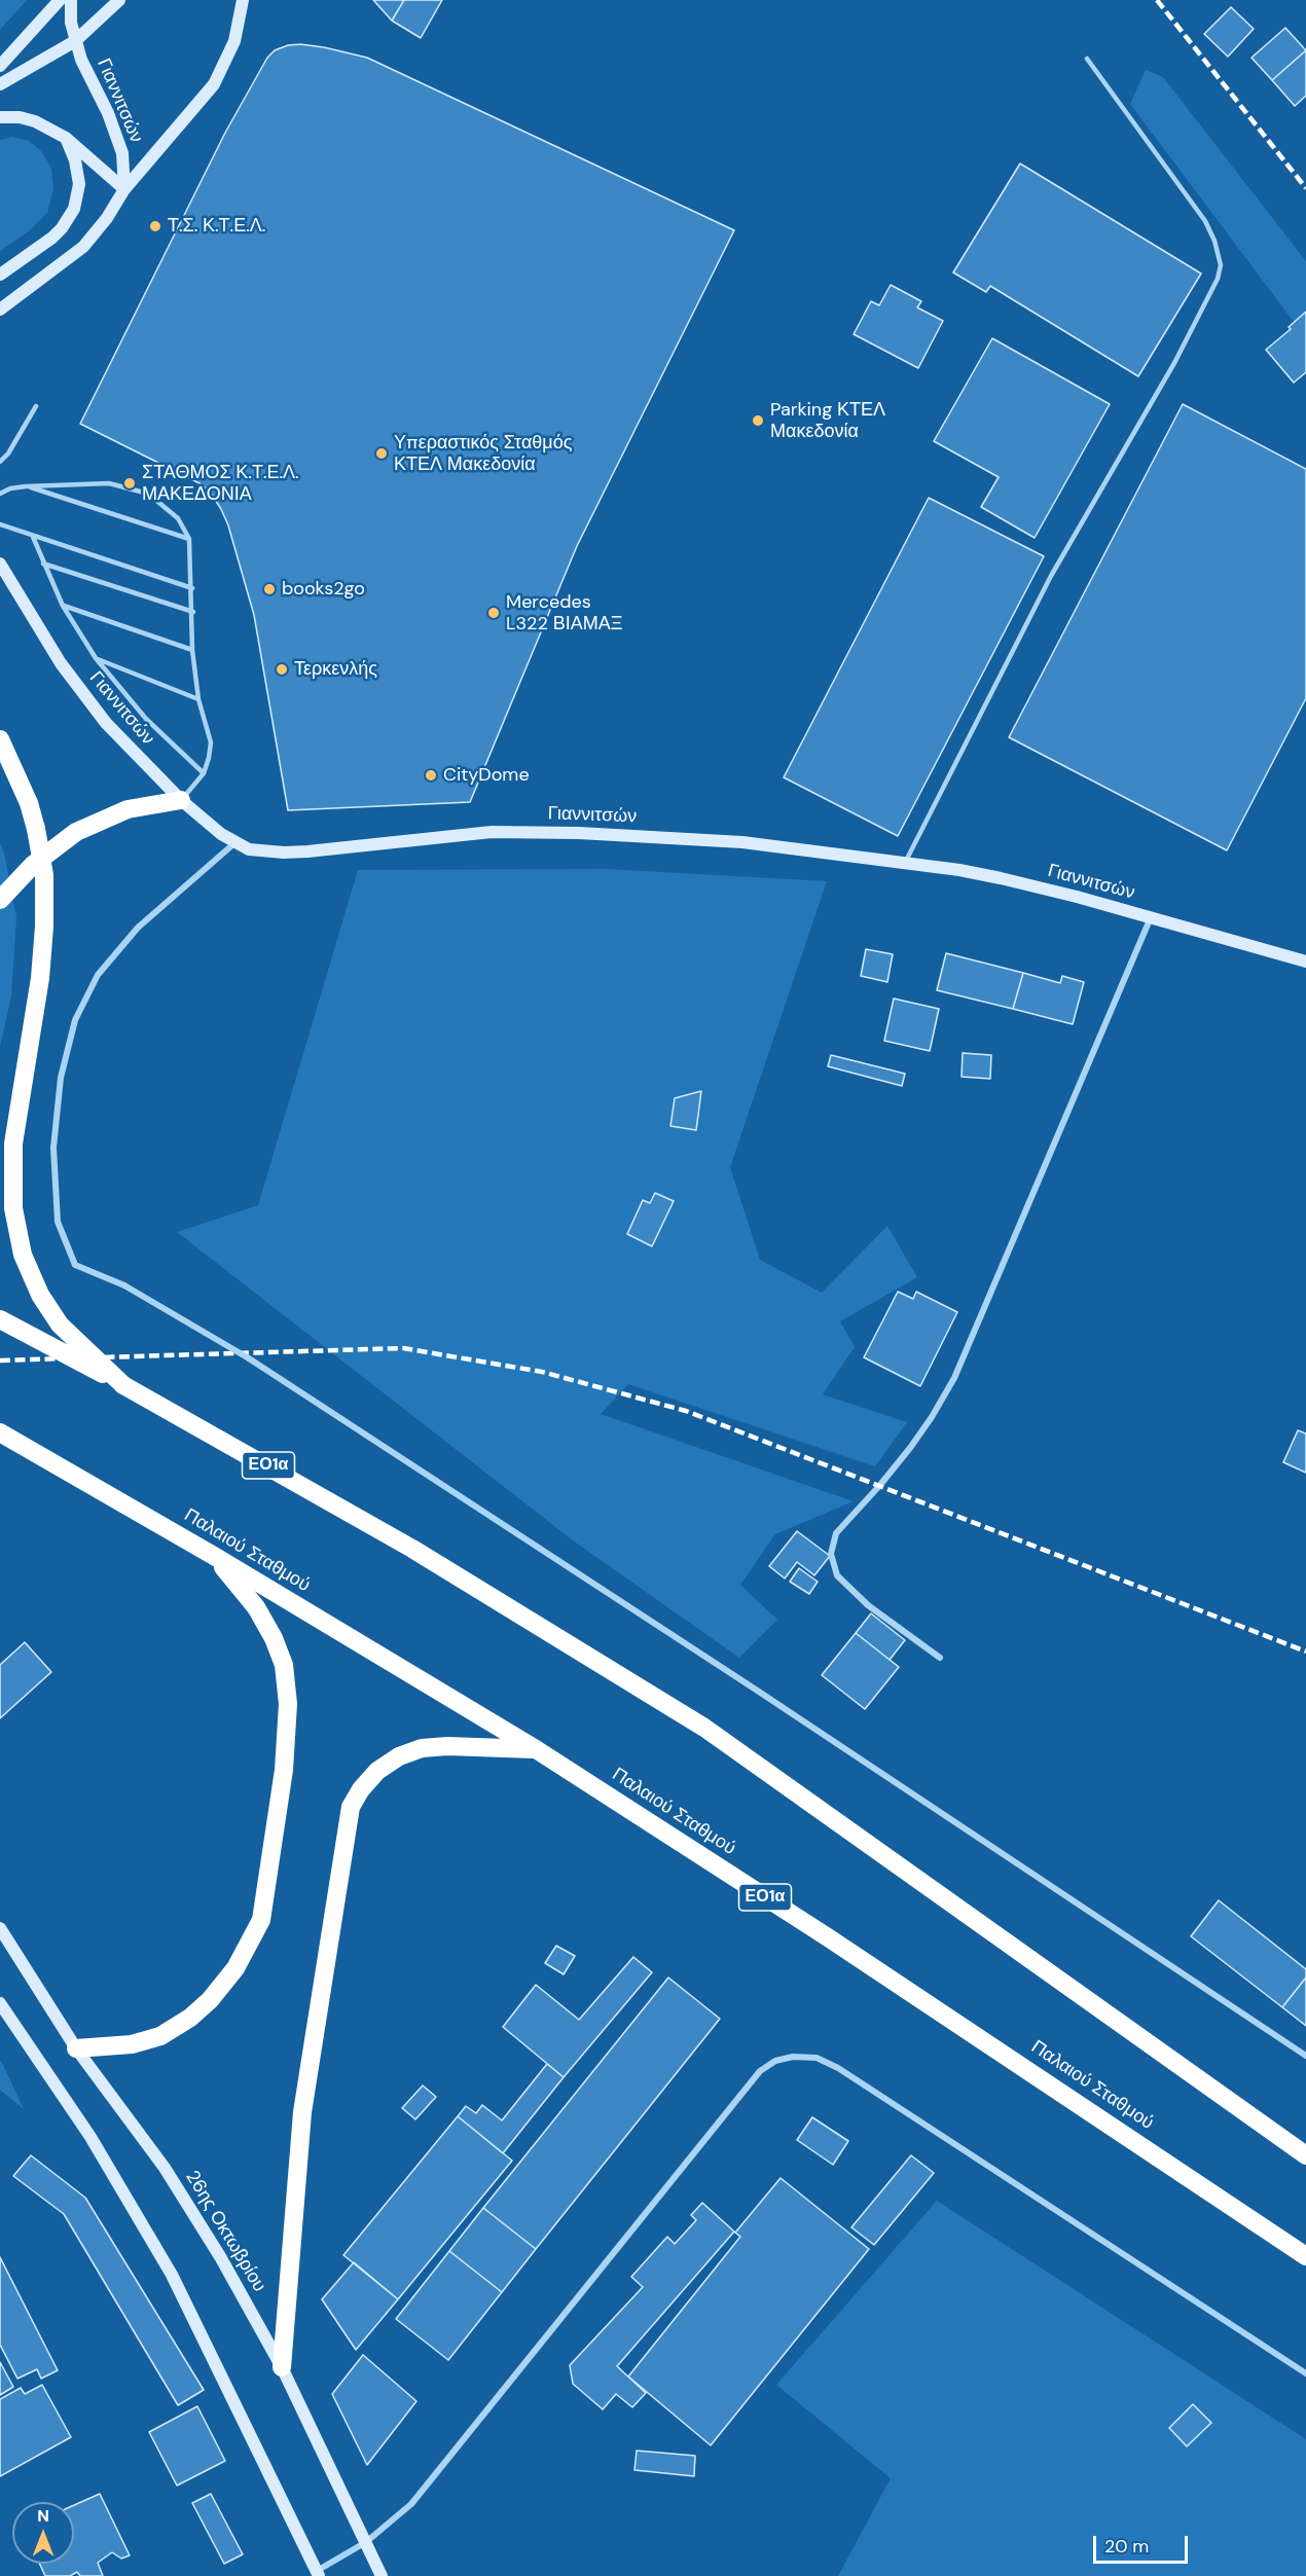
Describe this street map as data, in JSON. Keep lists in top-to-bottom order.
{
  "streets": {
    "highway": ["ΕΟ1α", "Παλαιού Σταθμού"],
    "street": ["Γιαννιτσών", "26ης Οκτωβρίου"]
  },
  "places": [
    "Τ.Σ. Κ.Τ.Ε.Λ.",
    "Parking ΚΤΕΛ Μακεδονία",
    "Υπεραστικός Σταθμός ΚΤΕΛ Μακεδονία",
    "ΣΤΑΘΜΟΣ Κ.Τ.Ε.Λ. ΜΑΚΕΔΟΝΙΑ",
    "books2go",
    "Mercedes L322 ΒΙΑΜΑΞ",
    "Τερκενλής",
    "CityDome"
  ],
  "scale_bar": "20 m",
  "north": "top"
}
